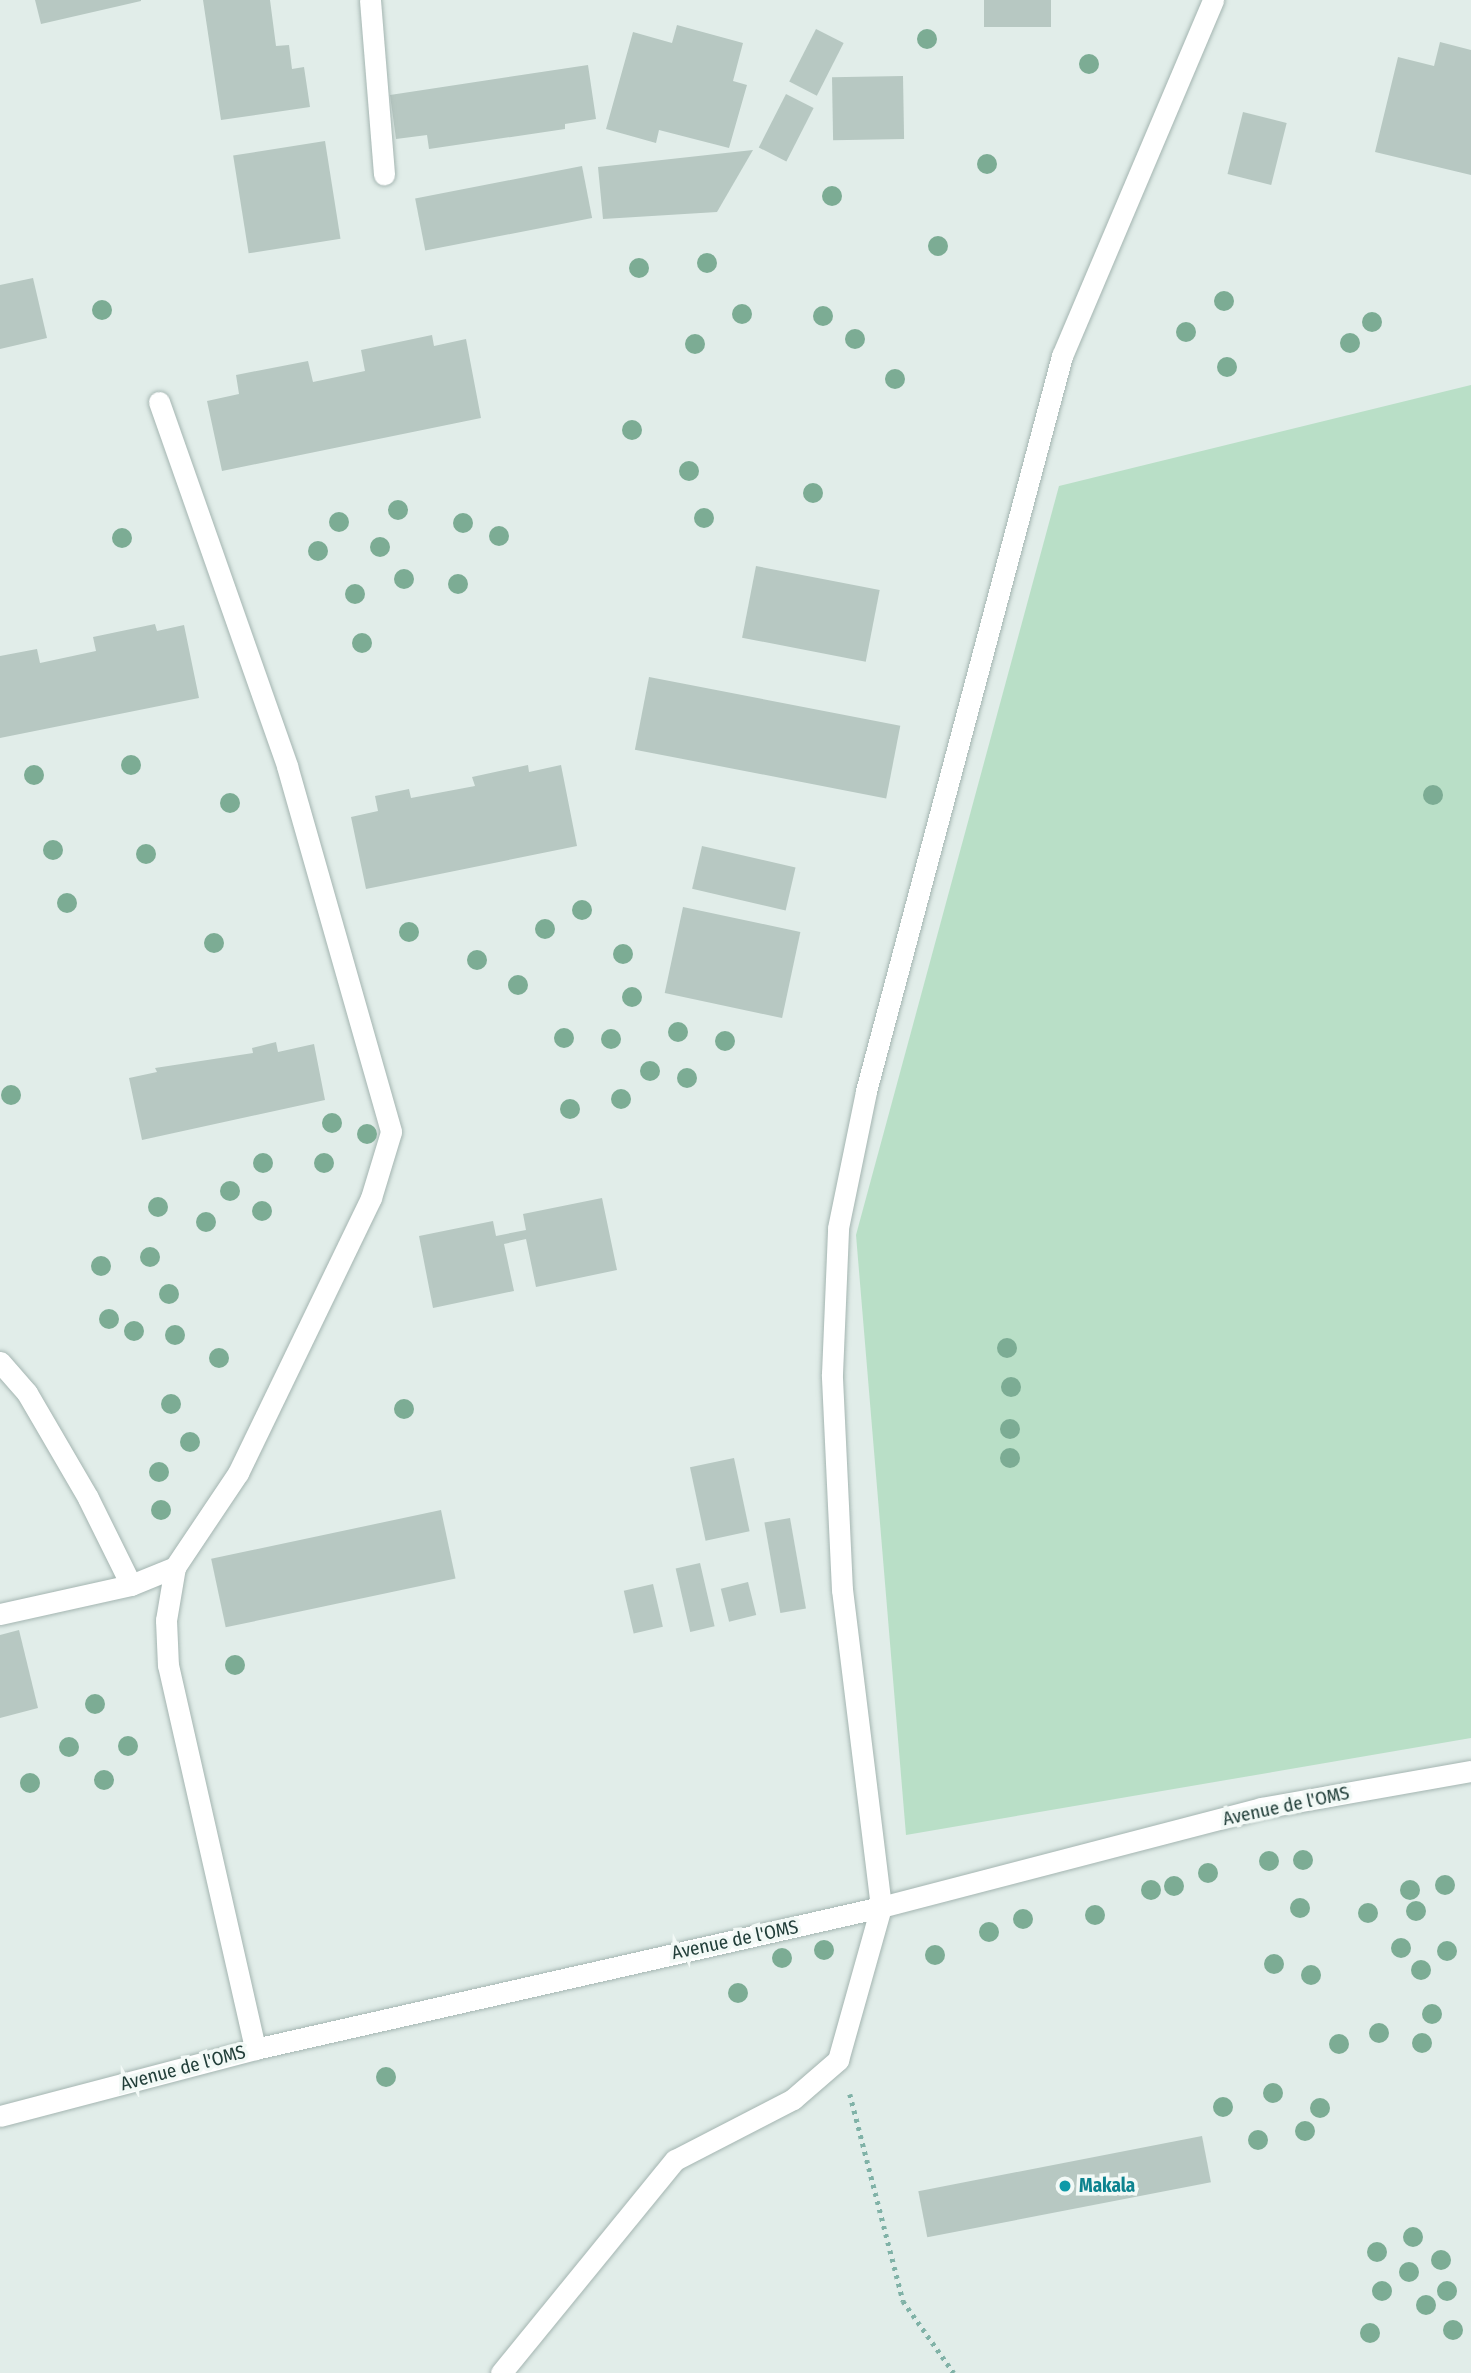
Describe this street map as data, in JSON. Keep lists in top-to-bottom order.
{
  "streets": {
    "street": ["Avenue de l'OMS"]
  },
  "places": ["Makala"]
}
